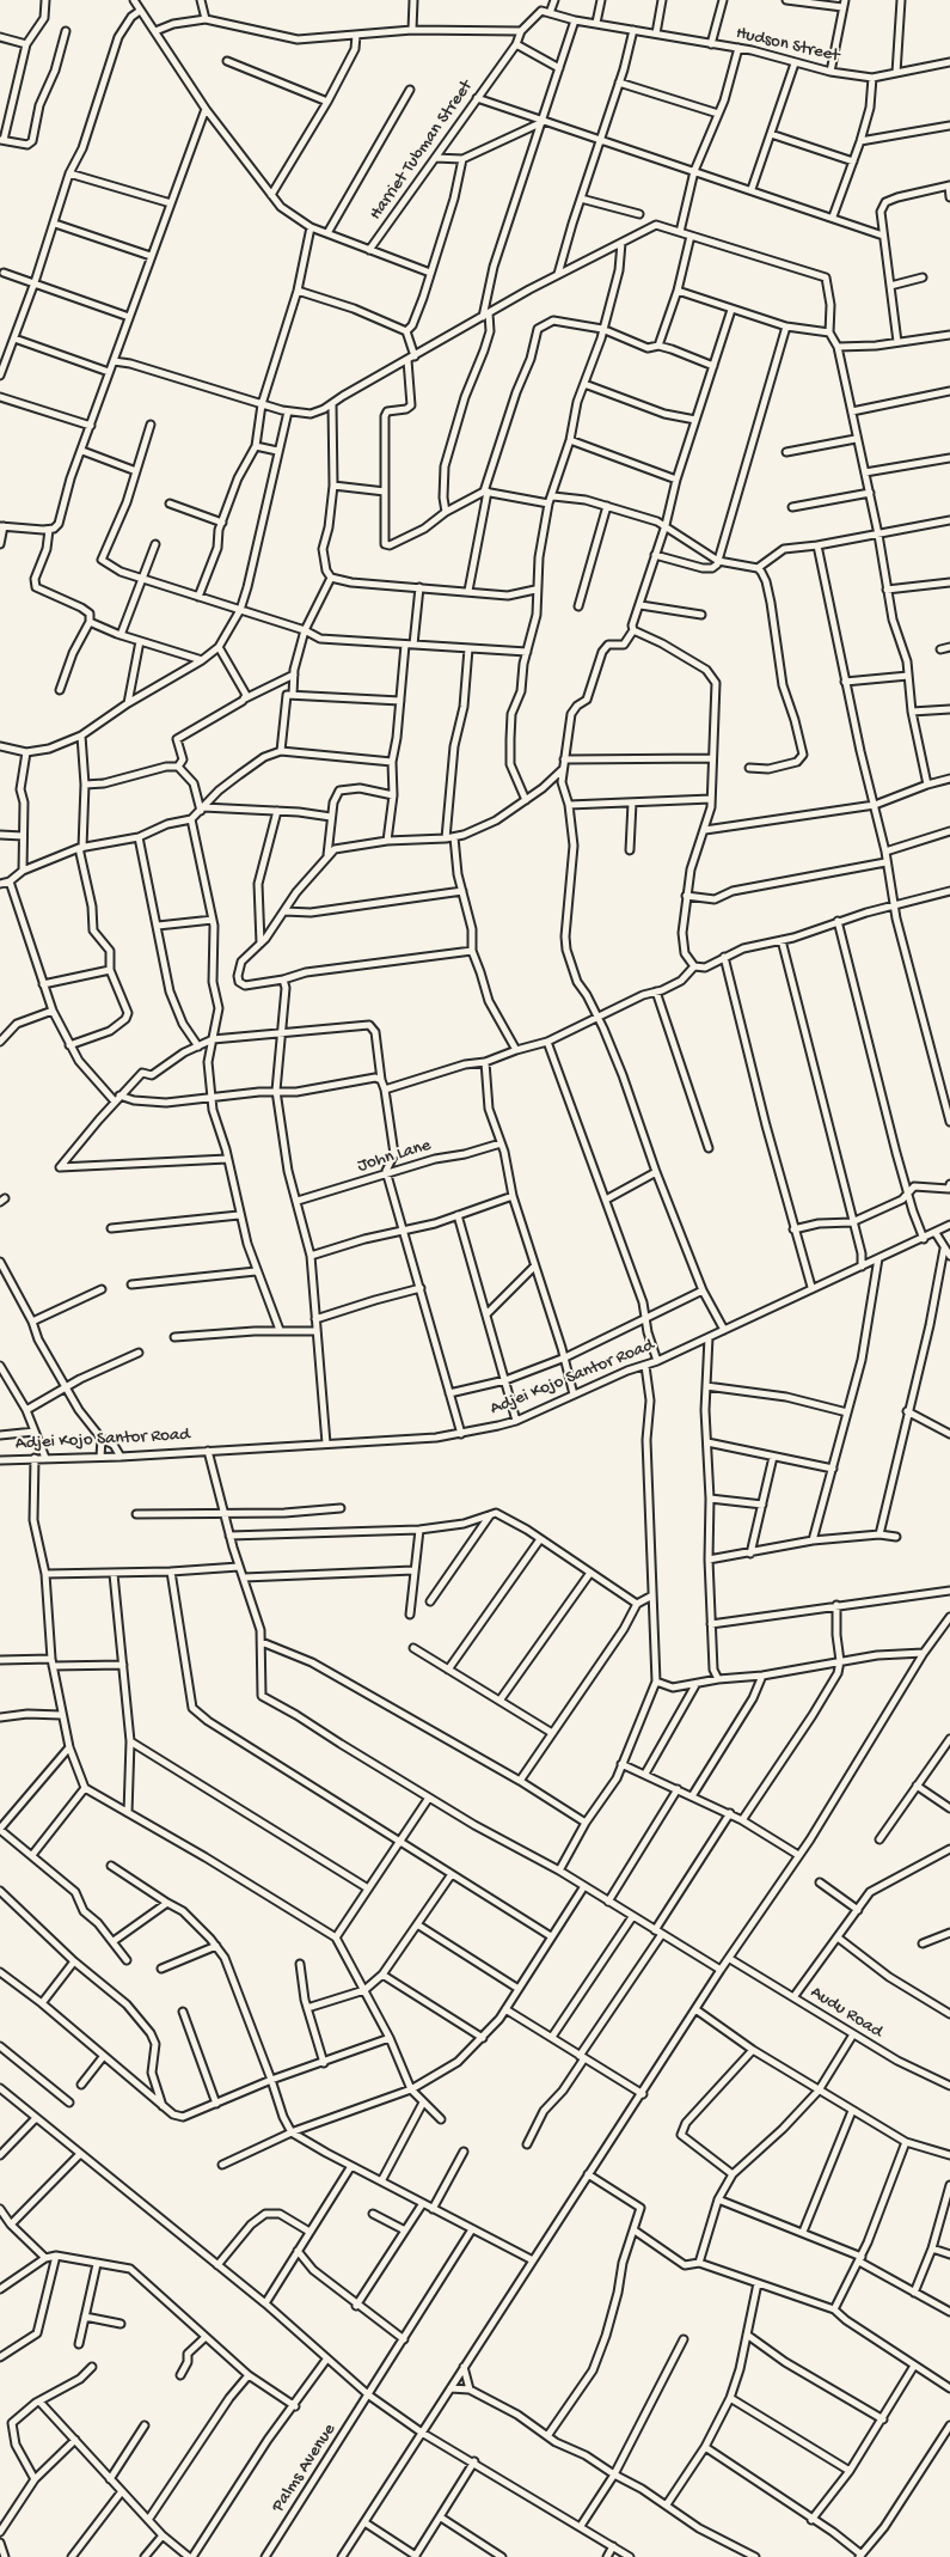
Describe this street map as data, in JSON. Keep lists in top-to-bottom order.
{
  "streets": {
    "street": [
      "Hudson Street",
      "Harriet Tubman Street",
      "John Lane",
      "Adjei Kojo Santor Road",
      "Audu Road",
      "Palms Avenue"
    ]
  }
}
